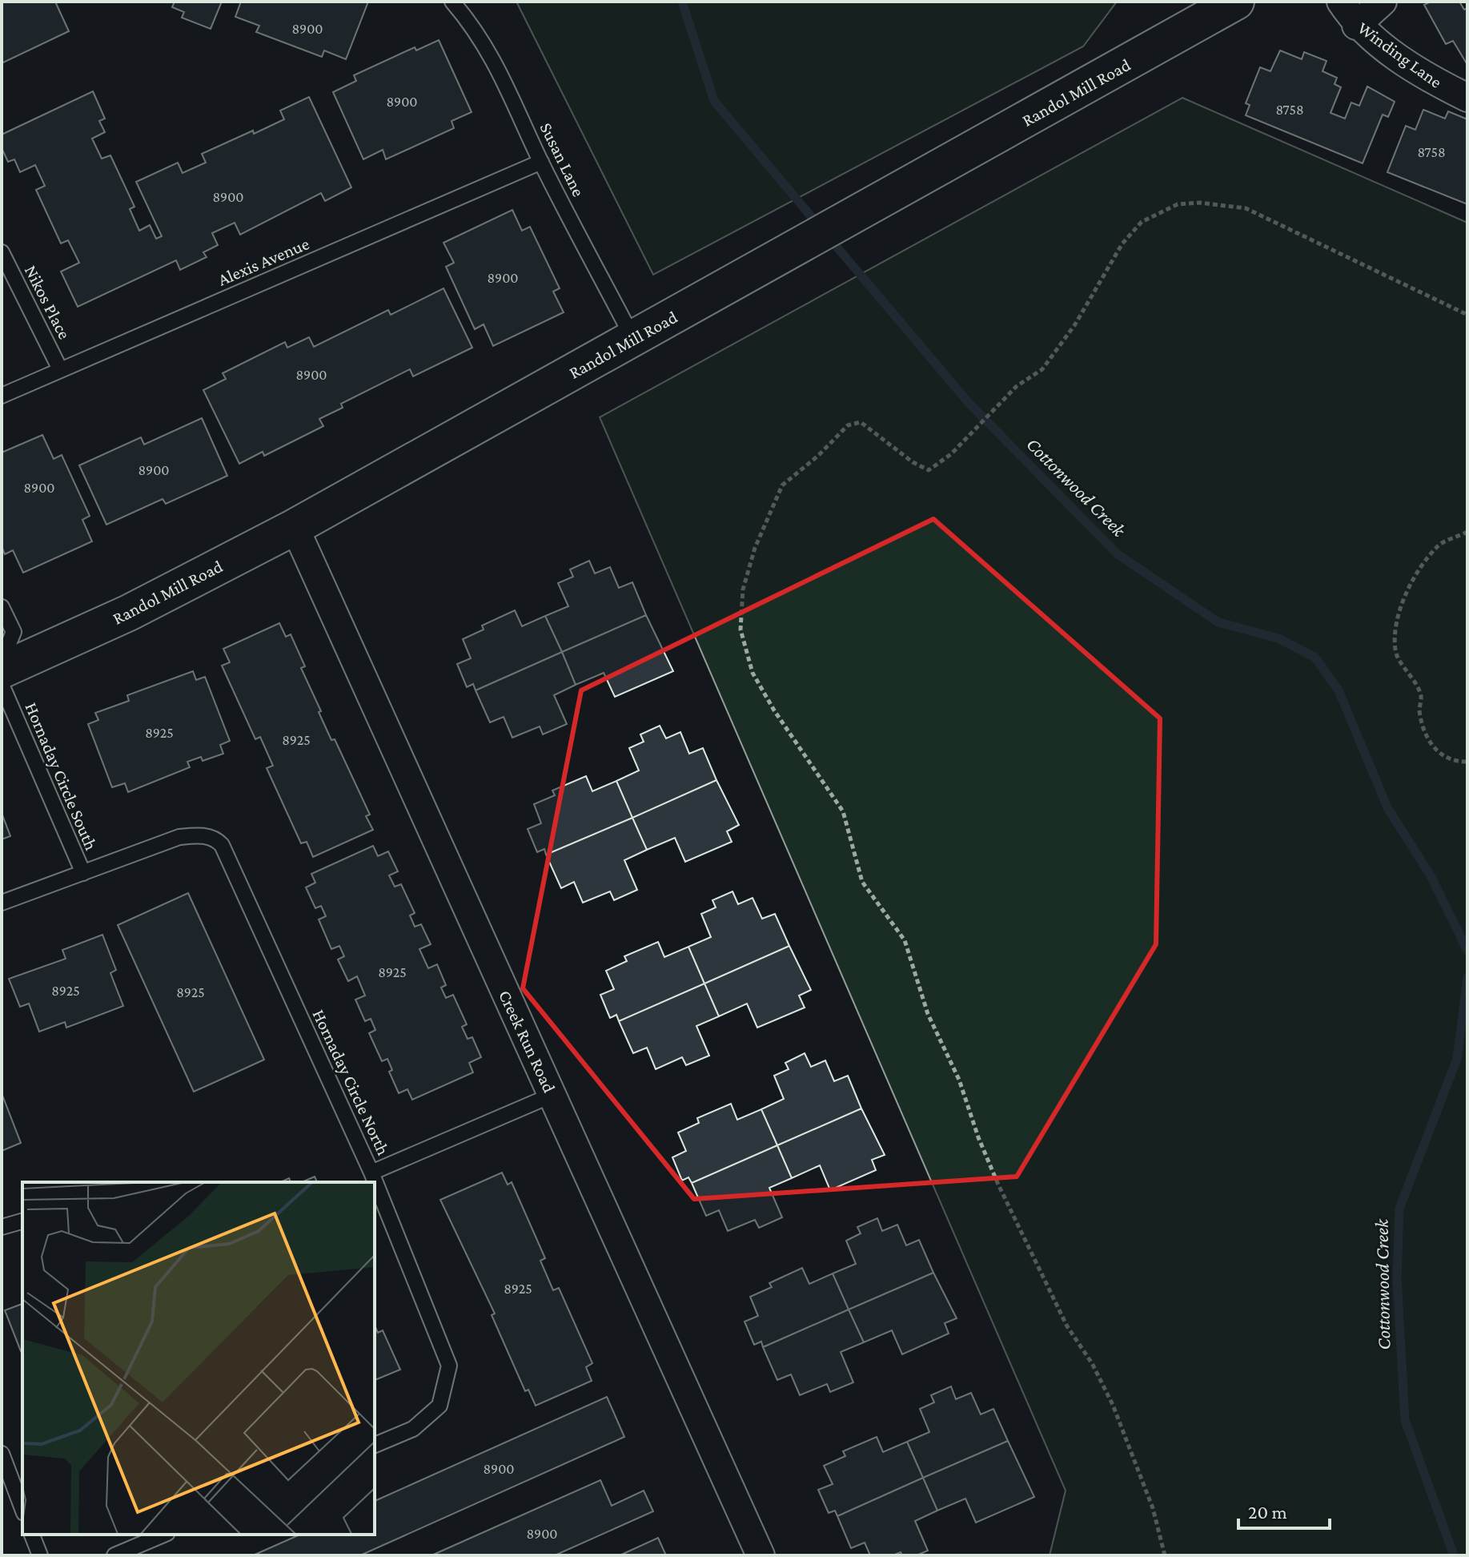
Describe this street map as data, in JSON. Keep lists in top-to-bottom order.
{
  "streets": {
    "street": ["Winding Lane", "Randol Mill Road", "Creek Run Road"],
    "lane": [
      "Susan Lane",
      "Alexis Avenue",
      "Nikos Place",
      "Hornaday Circle South",
      "Hornaday Circle North"
    ]
  },
  "crossings": [
    ["Randol Mill Road", "Susan Lane"],
    ["Randol Mill Road", "Creek Run Road"],
    ["Susan Lane", "Alexis Avenue"],
    ["Alexis Avenue", "Nikos Place"],
    ["Hornaday Circle South", "Hornaday Circle North"]
  ],
  "water": ["Cottonwood Creek"],
  "house_numbers": [
    "8900",
    "8900",
    "8758",
    "8758",
    "8900",
    "8900",
    "8900",
    "8900",
    "8900",
    "8925",
    "8925",
    "8925",
    "8925",
    "8925",
    "8925",
    "8900",
    "8900"
  ],
  "scale_bar": "20 m"
}
